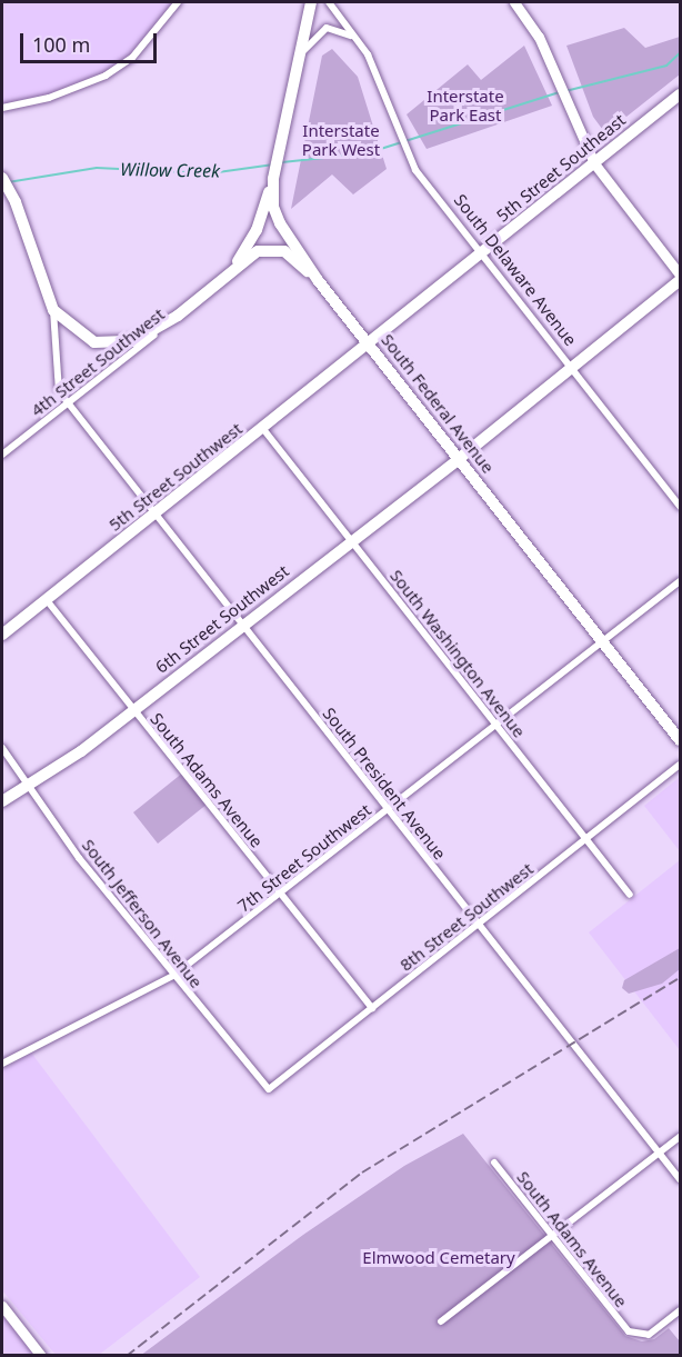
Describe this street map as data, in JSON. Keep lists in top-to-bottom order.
{
  "streets": {
    "main road": [
      "5th Street Southeast",
      "South Federal Avenue",
      "5th Street Southwest",
      "6th Street Southwest"
    ],
    "street": [
      "South Delaware Avenue",
      "4th Street Southwest",
      "South Washington Avenue",
      "South Adams Avenue",
      "South President Avenue",
      "7th Street Southwest",
      "South Jefferson Avenue",
      "8th Street Southwest"
    ]
  },
  "crossings": [
    ["5th Street Southeast", "South Delaware Avenue"],
    ["5th Street Southeast", "South Federal Avenue"],
    ["5th Street Southeast", "5th Street Southwest"],
    ["South Delaware Avenue", "6th Street Southwest"],
    ["4th Street Southwest", "South President Avenue"],
    ["South Federal Avenue", "5th Street Southwest"],
    ["South Federal Avenue", "6th Street Southwest"],
    ["South Federal Avenue", "7th Street Southwest"],
    ["5th Street Southwest", "South Washington Avenue"],
    ["5th Street Southwest", "South Adams Avenue"],
    ["5th Street Southwest", "South President Avenue"],
    ["6th Street Southwest", "South Washington Avenue"],
    ["6th Street Southwest", "South Adams Avenue"],
    ["6th Street Southwest", "South President Avenue"],
    ["6th Street Southwest", "South Jefferson Avenue"],
    ["South Washington Avenue", "7th Street Southwest"],
    ["South Washington Avenue", "8th Street Southwest"],
    ["South Adams Avenue", "7th Street Southwest"],
    ["South Adams Avenue", "8th Street Southwest"],
    ["South President Avenue", "7th Street Southwest"],
    ["South President Avenue", "8th Street Southwest"],
    ["7th Street Southwest", "South Jefferson Avenue"],
    ["South Jefferson Avenue", "8th Street Southwest"]
  ],
  "water": ["Willow Creek"],
  "parks": ["Interstate Park East", "Interstate Park West", "Elmwood Cemetary"],
  "scale_bar": "100 m"
}
